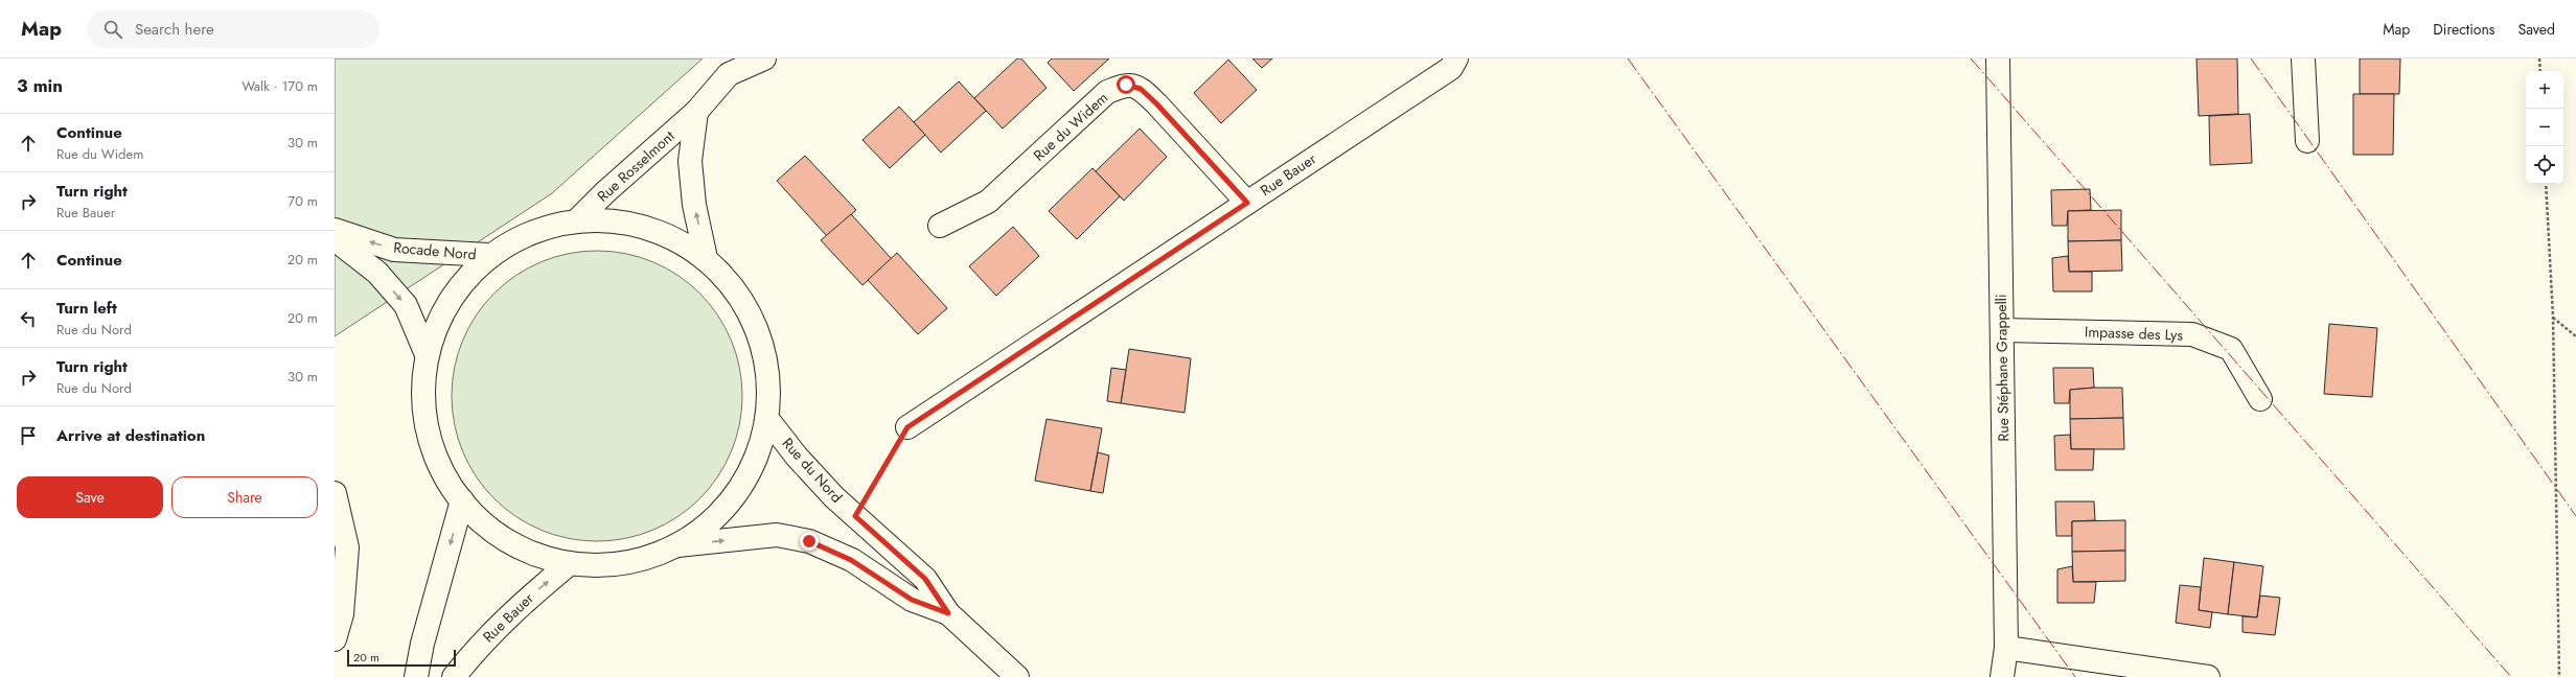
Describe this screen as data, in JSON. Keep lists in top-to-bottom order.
{
  "streets": {
    "street": [
      "Rue du Widem",
      "Rue Rosselmont",
      "Rue Bauer",
      "Rocade Nord",
      "Impasse des Lys",
      "Rue Stéphane Grappelli",
      "Rue du Nord"
    ]
  },
  "crossings": [
    ["Rue du Widem", "Rue Bauer"],
    ["Impasse des Lys", "Rue Stéphane Grappelli"]
  ],
  "one_way": ["Rue Rosselmont", "Rocade Nord"],
  "scale_bar": "20 m",
  "page": {
    "header": "Map",
    "search": "Search here",
    "nav": ["Map", "Directions", "Saved"],
    "heading": ["3 min", "Walk · 170 m"],
    "map_buttons": ["+", "−"],
    "list": [
      ["Continue", "Rue du Widem", "30 m"],
      ["Turn right", "Rue Bauer", "70 m"],
      ["Continue", "20 m"],
      ["Turn left", "Rue du Nord", "20 m"],
      ["Turn right", "Rue du Nord", "30 m"],
      "Arrive at destination"
    ],
    "buttons": ["Save", "Share"],
    "scale": "20 m"
  }
}
